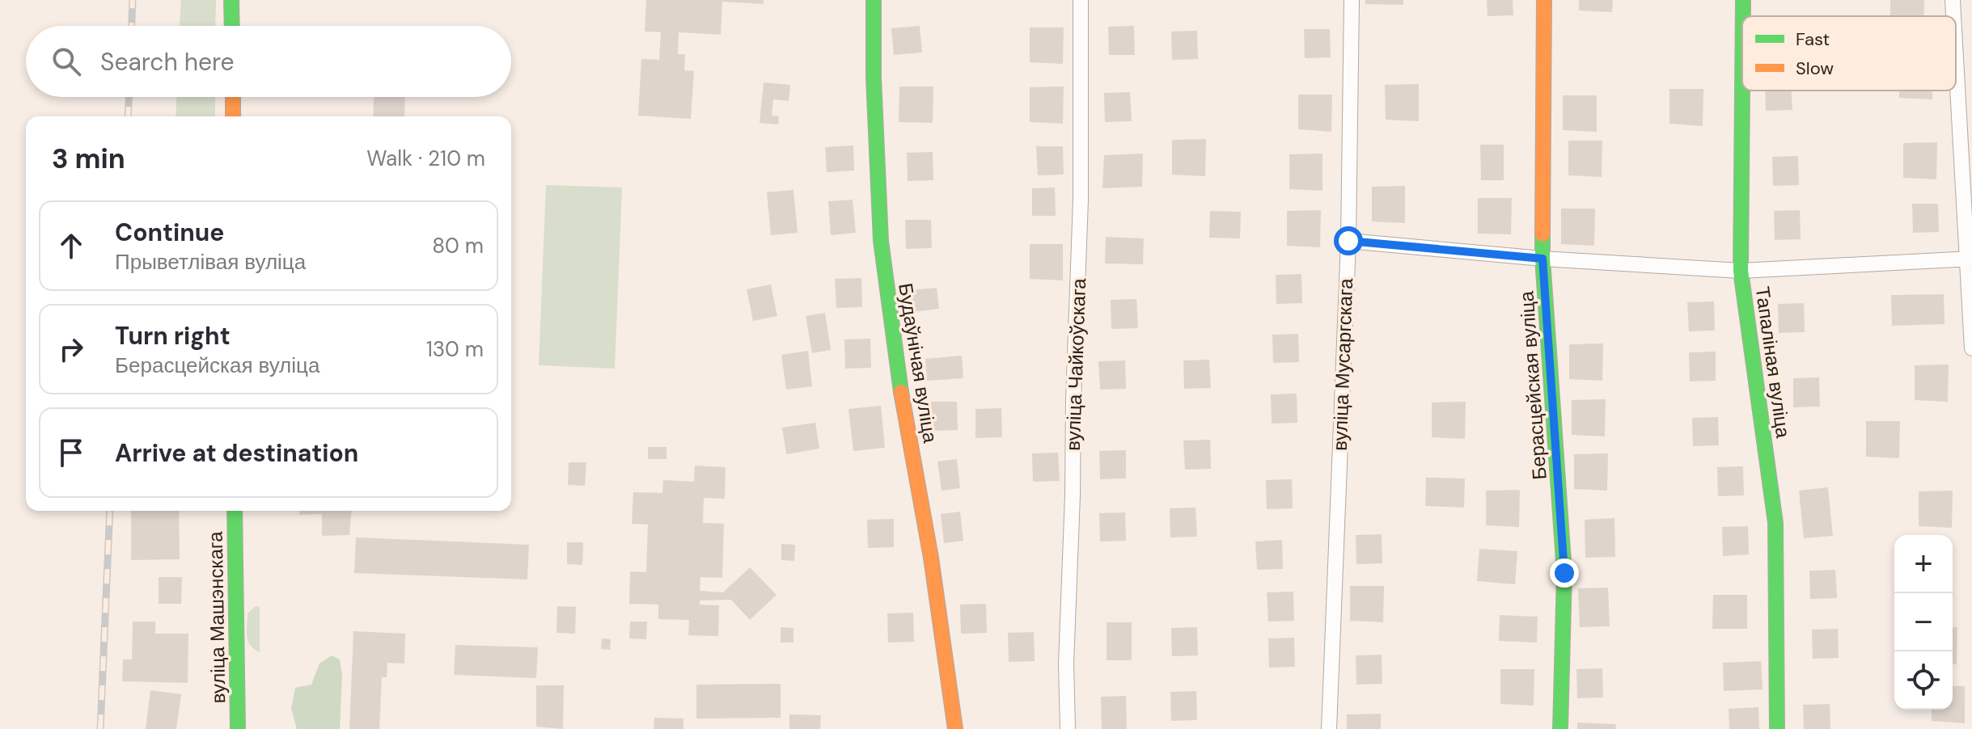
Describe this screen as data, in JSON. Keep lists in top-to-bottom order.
{
  "streets": {
    "street": [
      "Тапаліная вуліца",
      "Будаўнічая вуліца",
      "вуліца Чайкоўскага",
      "вуліца Мусаргскага",
      "Берасцейская вуліца",
      "вуліца Машэнскага"
    ]
  },
  "legend": ["Fast", "Slow"],
  "page": {
    "search": "Search here",
    "heading": ["3 min", "Walk · 210 m"],
    "list": [
      ["Continue", "Прыветлівая вуліца", "80 m"],
      ["Turn right", "Берасцейская вуліца", "130 m"],
      "Arrive at destination"
    ],
    "map_buttons": ["+", "−"]
  }
}
